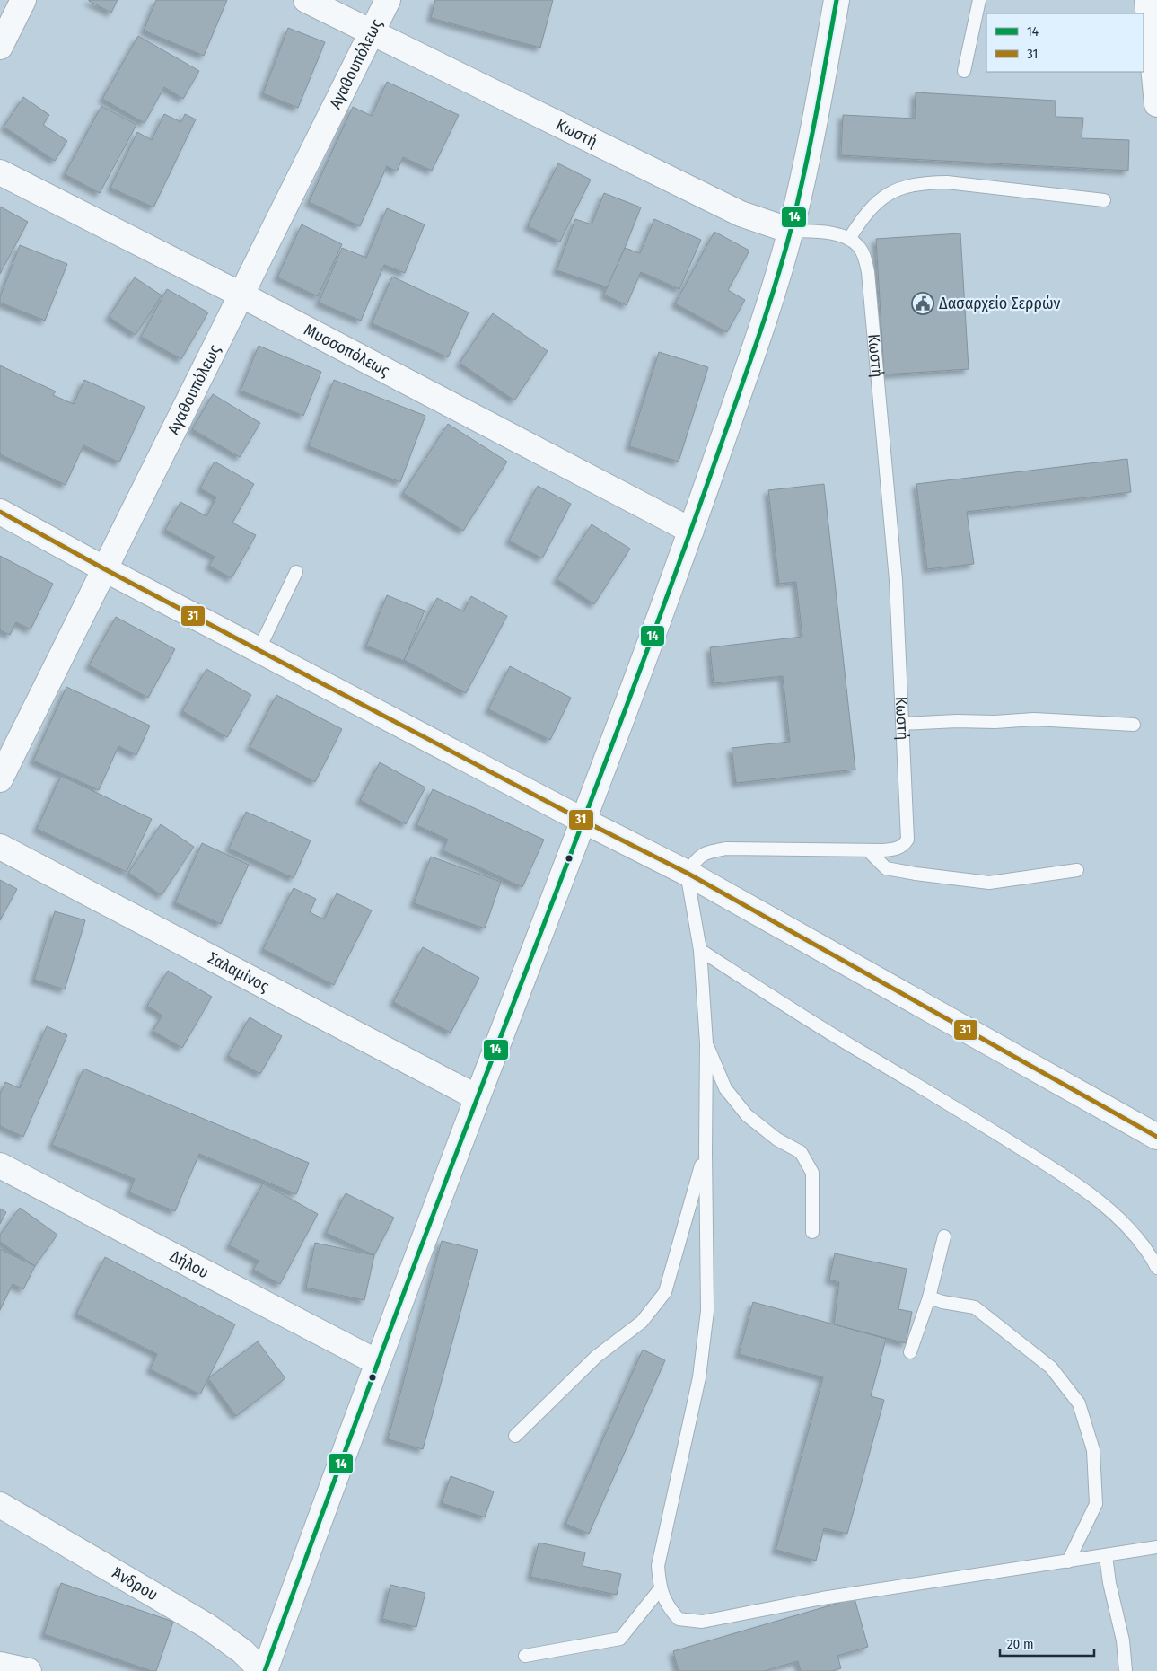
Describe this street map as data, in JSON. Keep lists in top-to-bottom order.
{
  "streets": {
    "street": [
      "Αγαθουπόλεως",
      "Κωστή",
      "Μυσσοπόλεως",
      "Σαλαμίνος",
      "Δήλου",
      "Άνδρου"
    ]
  },
  "crossings": [
    ["Αγαθουπόλεως", "Κωστή"],
    ["Αγαθουπόλεως", "Μυσσοπόλεως"]
  ],
  "places": {
    "public building": ["Δασαρχείο Σερρών"]
  },
  "lines": ["transit line 14", "transit line 31"],
  "legend": ["14", "31"],
  "scale_bar": "20 m"
}
